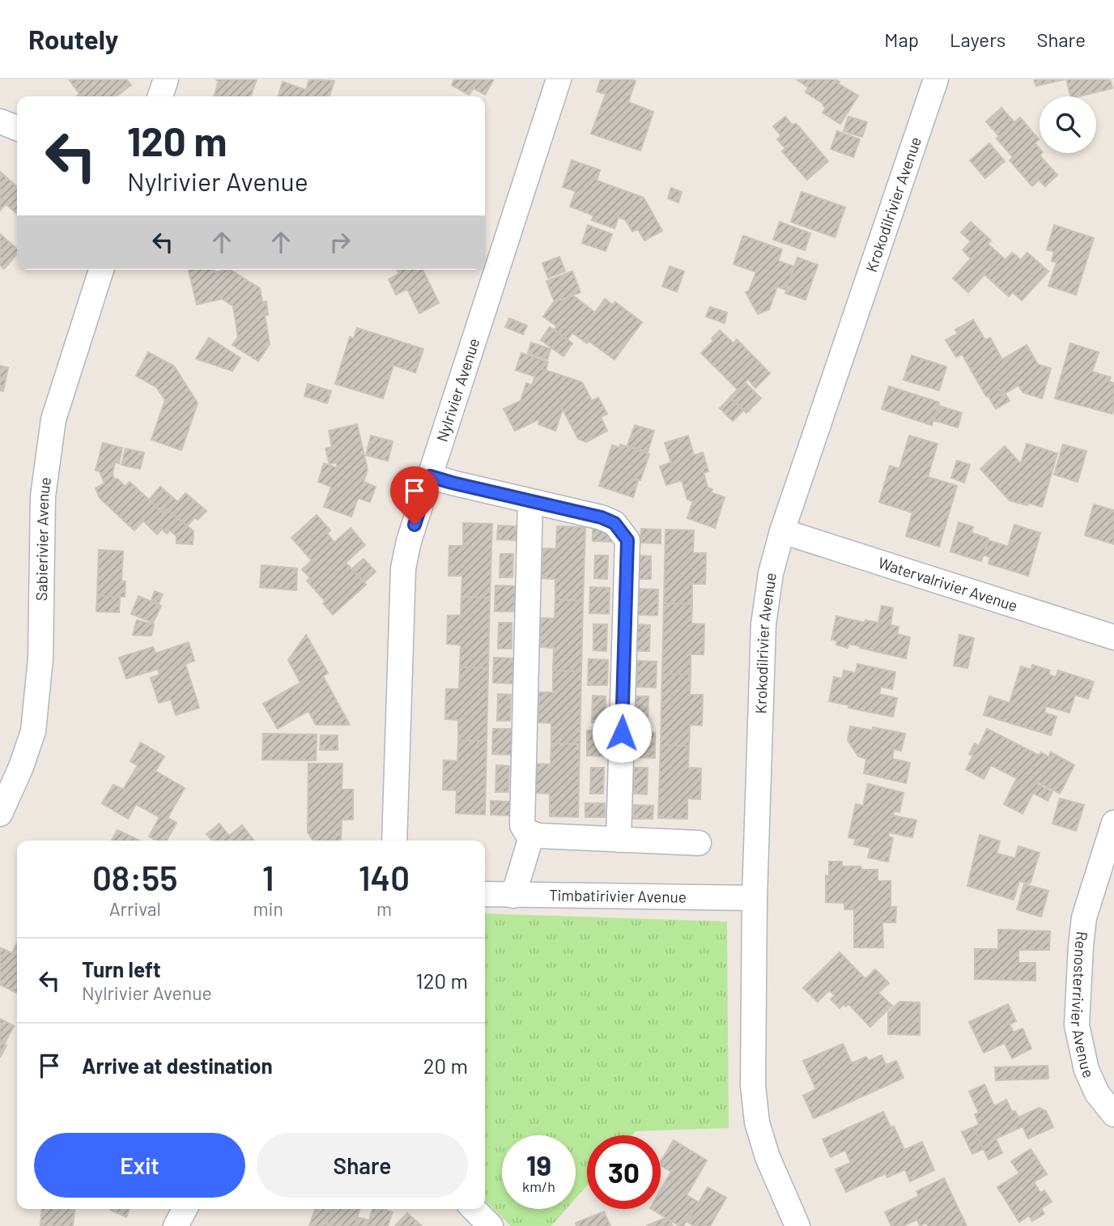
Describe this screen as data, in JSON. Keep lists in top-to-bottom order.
{
  "streets": {
    "street": [
      "Krokodilrivier Avenue",
      "Nylrivier Avenue",
      "Sabierivier Avenue",
      "Watervalrivier Avenue",
      "Timbatirivier Avenue",
      "Renosterrivier Avenue"
    ]
  },
  "crossings": [
    ["Krokodilrivier Avenue", "Watervalrivier Avenue"],
    ["Krokodilrivier Avenue", "Timbatirivier Avenue"]
  ],
  "page": {
    "header": "Routely",
    "nav": ["Map", "Layers", "Share"],
    "turn": ["120 m", "Nylrivier Avenue"],
    "eta": [
      "08:55",
      "Arrival",
      "1",
      "min",
      "140",
      "m"
    ],
    "list": [
      {
        "name": "Turn left",
        "note": "Nylrivier Avenue",
        "value": "120 m"
      },
      {
        "name": "Arrive at destination",
        "value": "20 m"
      }
    ],
    "buttons": ["Exit", "Share"],
    "speed": "19 km/h",
    "limit": "30"
  }
}
